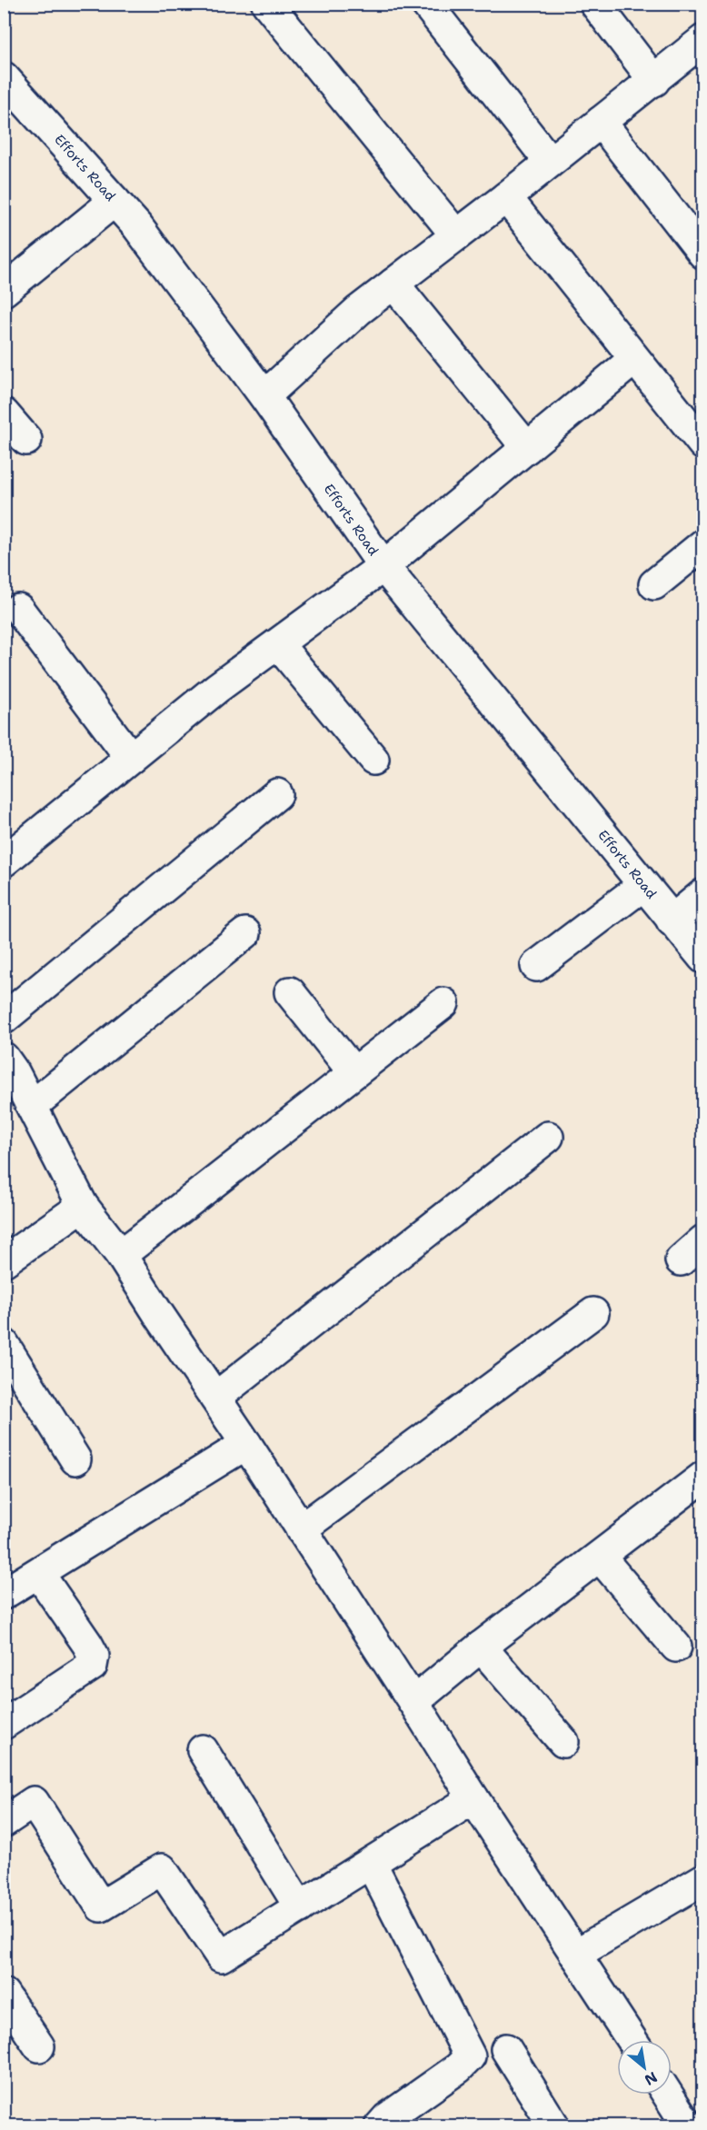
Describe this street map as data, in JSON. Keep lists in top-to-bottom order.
{
  "streets": {
    "street": ["Efforts Road"]
  },
  "north": "bottom right"
}
